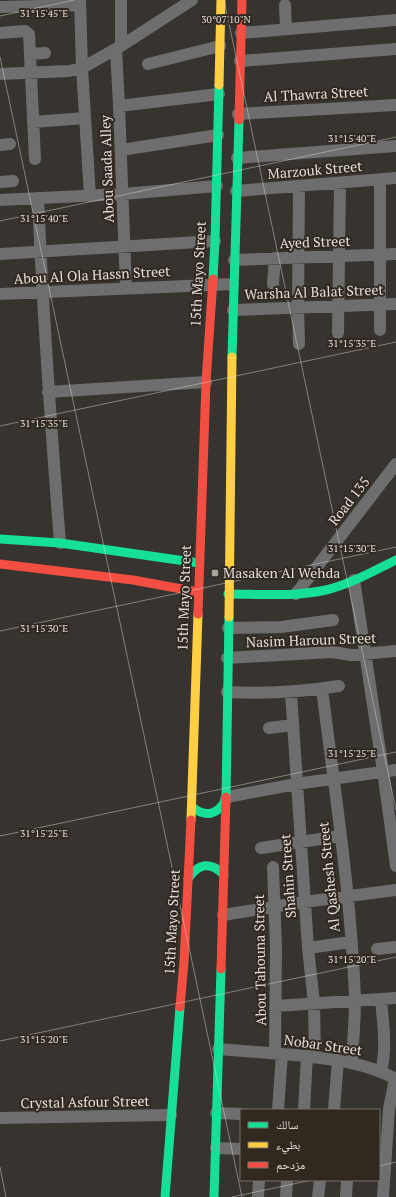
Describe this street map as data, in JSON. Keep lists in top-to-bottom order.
{
  "streets": {
    "main road": ["15th Mayo Street"],
    "street": [
      "Al Thawra Street",
      "Abou Saada Alley",
      "Marzouk Street",
      "Ayed Street",
      "Abou Al Ola Hassn Street",
      "Warsha Al Balat Street",
      "Road 135",
      "Nasim Haroun Street",
      "Shahin Street",
      "Al Qashesh Street",
      "Abou Tahouna Street",
      "Nobar Street",
      "Crystal Asfour Street"
    ]
  },
  "crossings": [
    ["Abou Saada Alley", "Abou Al Ola Hassn Street"],
    ["15th Mayo Street", "Abou Al Ola Hassn Street"],
    ["15th Mayo Street", "Crystal Asfour Street"],
    ["Shahin Street", "Nobar Street"],
    ["Al Qashesh Street", "Nobar Street"],
    ["Abou Tahouna Street", "Nobar Street"]
  ],
  "places": {
    "transit": ["Masaken Al Wehda"]
  },
  "legend": ["سالك", "بطيء", "مزدحم"],
  "coordinates": [
    "31°15'45\"E",
    "30°07'10\"N",
    "31°15'40\"E",
    "31°15'35\"E",
    "31°15'30\"E",
    "31°15'25\"E",
    "31°15'20\"E"
  ]
}
